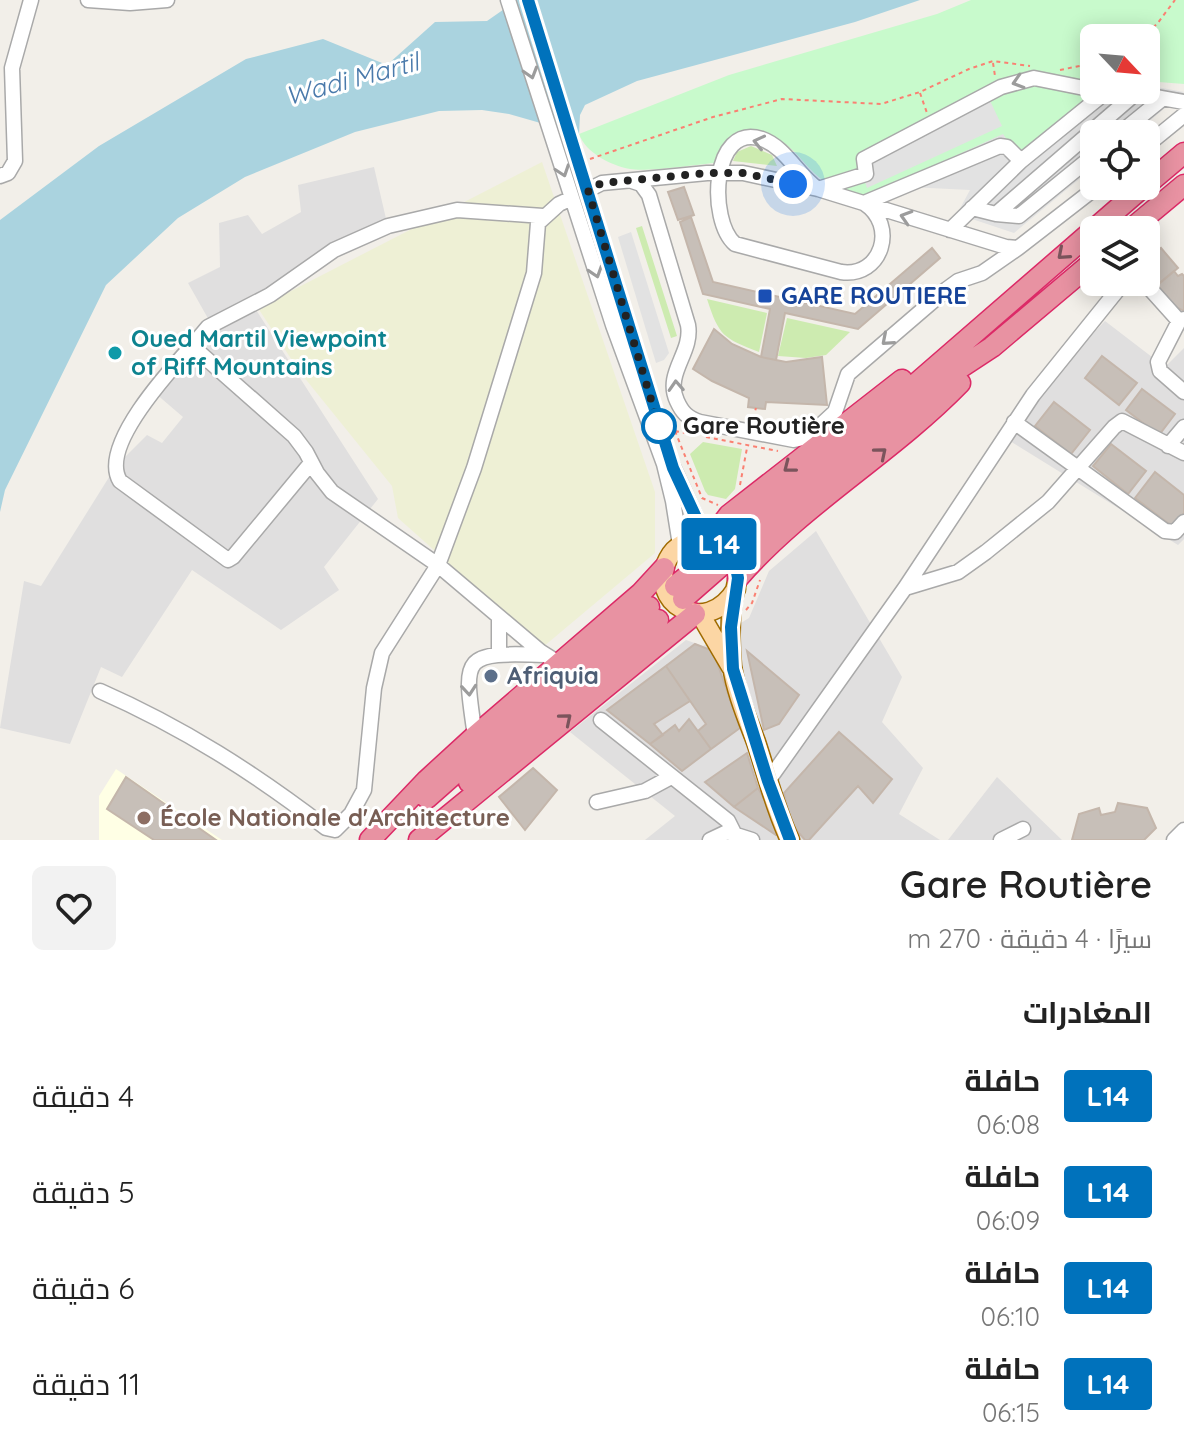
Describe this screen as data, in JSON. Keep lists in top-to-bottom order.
{
  "water": ["Wadi Martil"],
  "places": {
    "transit": ["GARE ROUTIERE"],
    "other": [
      "Oued Martil Viewpoint of Riff Mountains",
      "Gare Routière",
      "Afriquia",
      "École Nationale d'Architecture"
    ]
  },
  "lines": ["bus line L14"],
  "north": "bottom right",
  "page": {
    "on_map": "L14",
    "heading": [
      ["Gare Routière", "سيرًا · 4 دقيقة · 270 m"],
      "المغادرات"
    ],
    "list": [
      {
        "mark": "L14",
        "name": "حافلة",
        "note": "06:08",
        "value": "4 دقيقة"
      },
      {
        "mark": "L14",
        "name": "حافلة",
        "note": "06:09",
        "value": "5 دقيقة"
      },
      {
        "mark": "L14",
        "name": "حافلة",
        "note": "06:10",
        "value": "6 دقيقة"
      },
      {
        "mark": "L14",
        "name": "حافلة",
        "note": "06:15",
        "value": "11 دقيقة"
      }
    ]
  }
}
